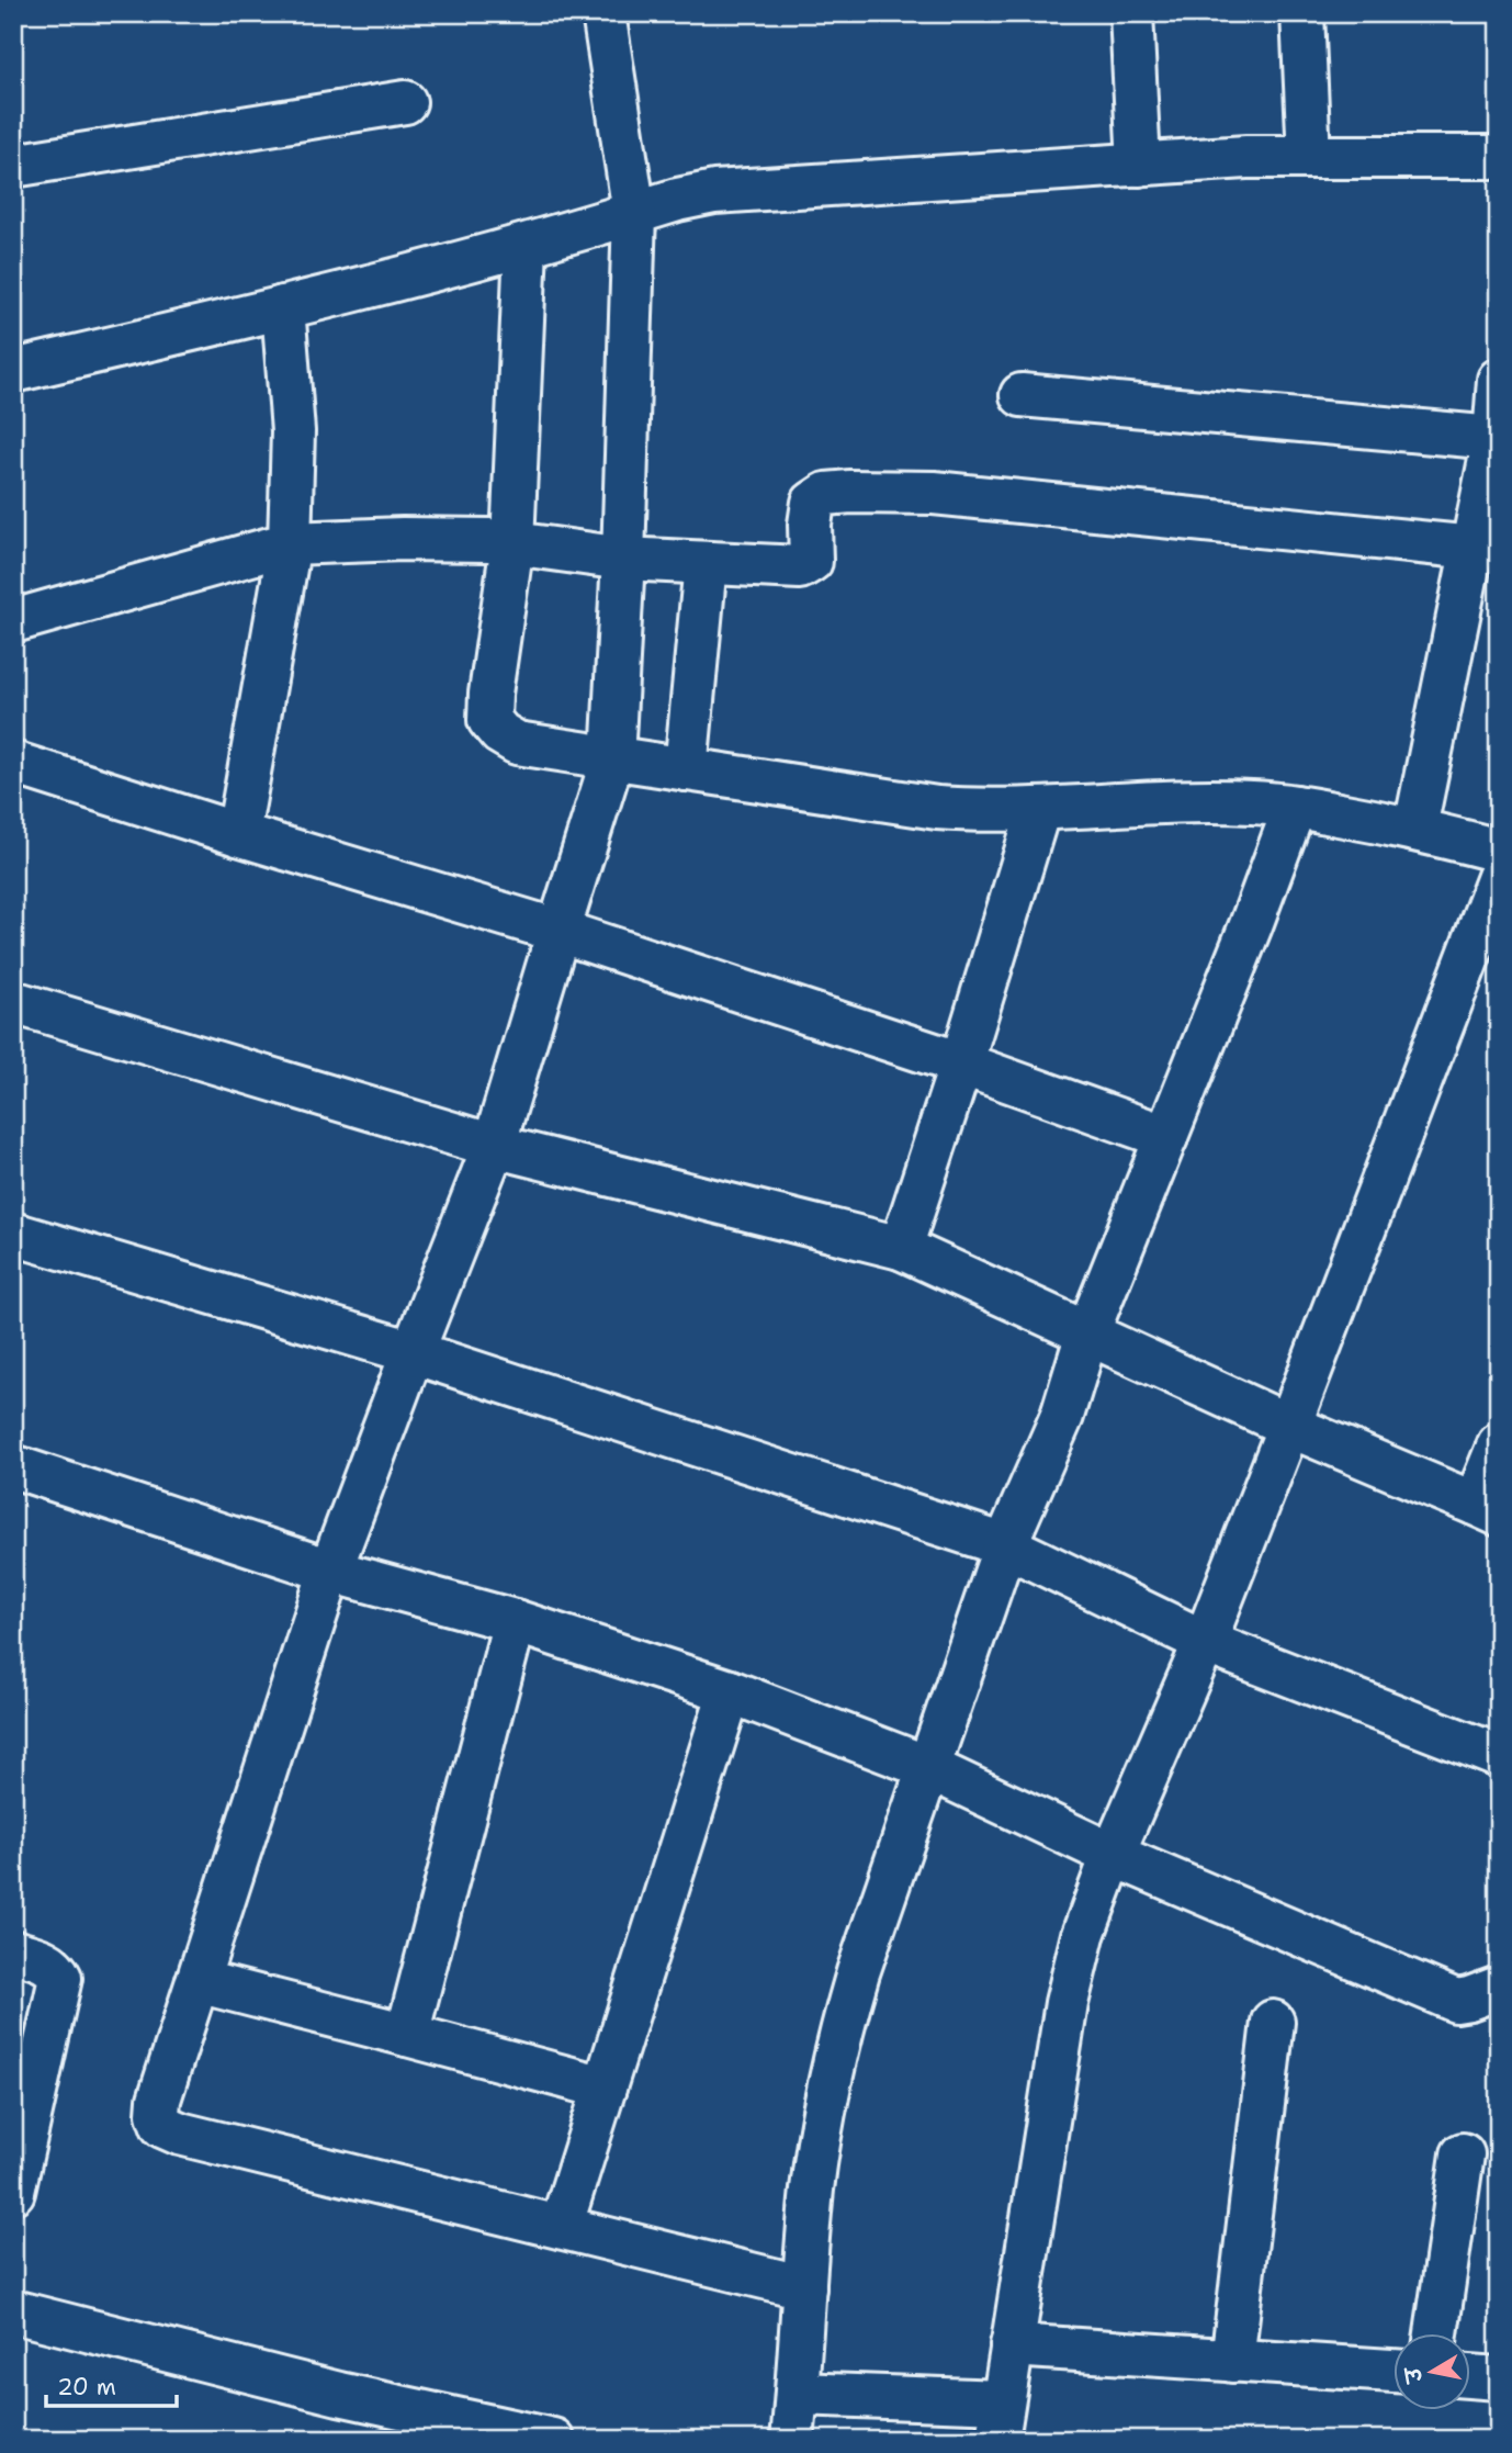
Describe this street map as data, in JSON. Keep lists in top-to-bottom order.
{
  "scale_bar": "20 m",
  "north": "left"
}
